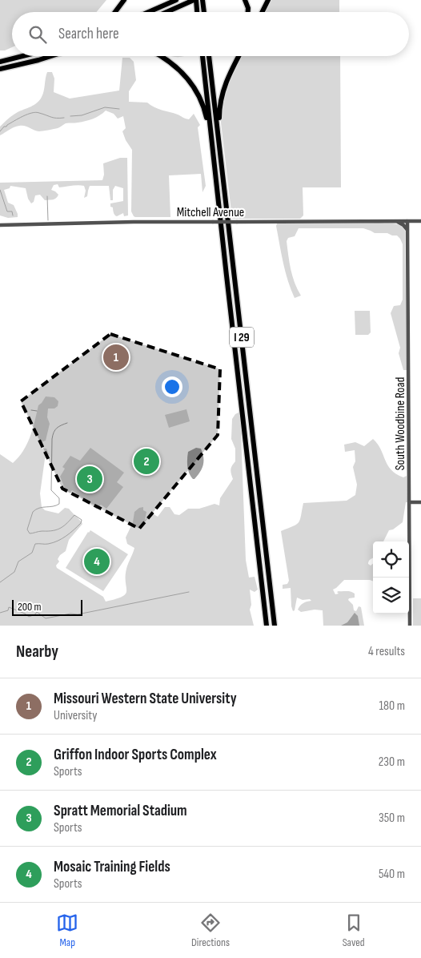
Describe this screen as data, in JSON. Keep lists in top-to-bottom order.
{
  "streets": {
    "highway": ["I 29"],
    "street": ["Mitchell Avenue", "South Woodbine Road"]
  },
  "crossings": [
    ["Mitchell Avenue", "South Woodbine Road"]
  ],
  "scale_bar": "200 m",
  "page": {
    "search": "Search here",
    "pins": [
      "1",
      "2",
      "3",
      "4"
    ],
    "scale": "200 m",
    "heading": ["Nearby", "4 results"],
    "list": [
      {
        "mark": "1",
        "name": "Missouri Western State University",
        "note": "University",
        "value": "180 m"
      },
      {
        "mark": "2",
        "name": "Griffon Indoor Sports Complex",
        "note": "Sports",
        "value": "230 m"
      },
      {
        "mark": "3",
        "name": "Spratt Memorial Stadium",
        "note": "Sports",
        "value": "350 m"
      },
      {
        "mark": "4",
        "name": "Mosaic Training Fields",
        "note": "Sports",
        "value": "540 m"
      }
    ],
    "nav": ["Map", "Directions", "Saved"]
  }
}
